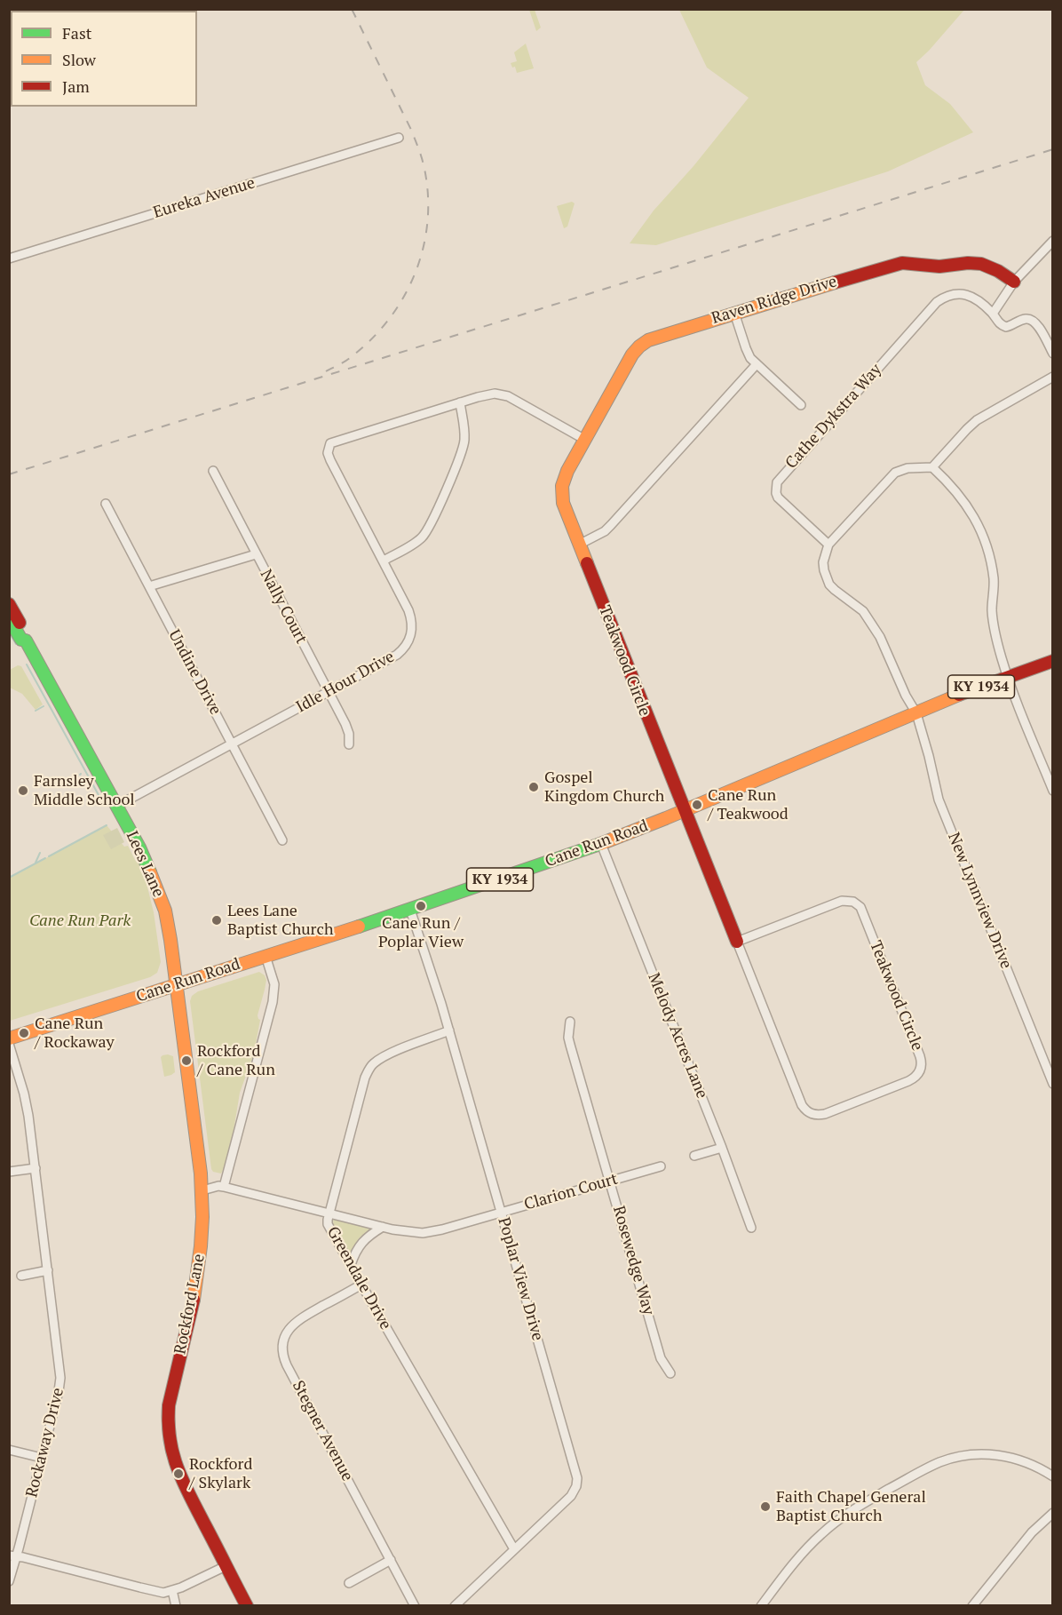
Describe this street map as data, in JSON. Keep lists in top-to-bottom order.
{
  "streets": {
    "main road": [
      "Raven Ridge Drive",
      "Teakwood Circle",
      "KY 1934",
      "Cane Run Road",
      "Lees Lane",
      "Rockford Lane"
    ],
    "street": [
      "Eureka Avenue",
      "Cathe Dykstra Way",
      "Nally Court",
      "Undine Drive",
      "Idle Hour Drive",
      "New Lynnview Drive",
      "Melody Acres Lane",
      "Clarion Court",
      "Rosewedge Way",
      "Greendale Drive",
      "Poplar View Drive",
      "Stegner Avenue",
      "Rockaway Drive"
    ]
  },
  "crossings": [
    ["Raven Ridge Drive", "Teakwood Circle"],
    ["Cathe Dykstra Way", "New Lynnview Drive"],
    ["Nally Court", "Idle Hour Drive"],
    ["Teakwood Circle", "Cane Run Road"],
    ["Undine Drive", "Idle Hour Drive"],
    ["Idle Hour Drive", "Lees Lane"],
    ["Cane Run Road", "Lees Lane"],
    ["Cane Run Road", "New Lynnview Drive"],
    ["Cane Run Road", "Melody Acres Lane"],
    ["Cane Run Road", "Poplar View Drive"],
    ["Cane Run Road", "Rockford Lane"],
    ["Lees Lane", "Rockford Lane"],
    ["Clarion Court", "Rosewedge Way"],
    ["Clarion Court", "Greendale Drive"],
    ["Clarion Court", "Poplar View Drive"],
    ["Clarion Court", "Rockford Lane"],
    ["Greendale Drive", "Poplar View Drive"],
    ["Greendale Drive", "Stegner Avenue"]
  ],
  "parks": ["Cane Run Park"],
  "places": [
    "Gospel Kingdom Church",
    "Farnsley Middle School",
    "Cane Run / Teakwood",
    "Cane Run / Poplar View",
    "Lees Lane Baptist Church",
    "Cane Run / Rockaway",
    "Rockford / Cane Run",
    "Rockford / Skylark",
    "Faith Chapel General Baptist Church"
  ],
  "legend": ["Fast", "Slow", "Jam"]
}
